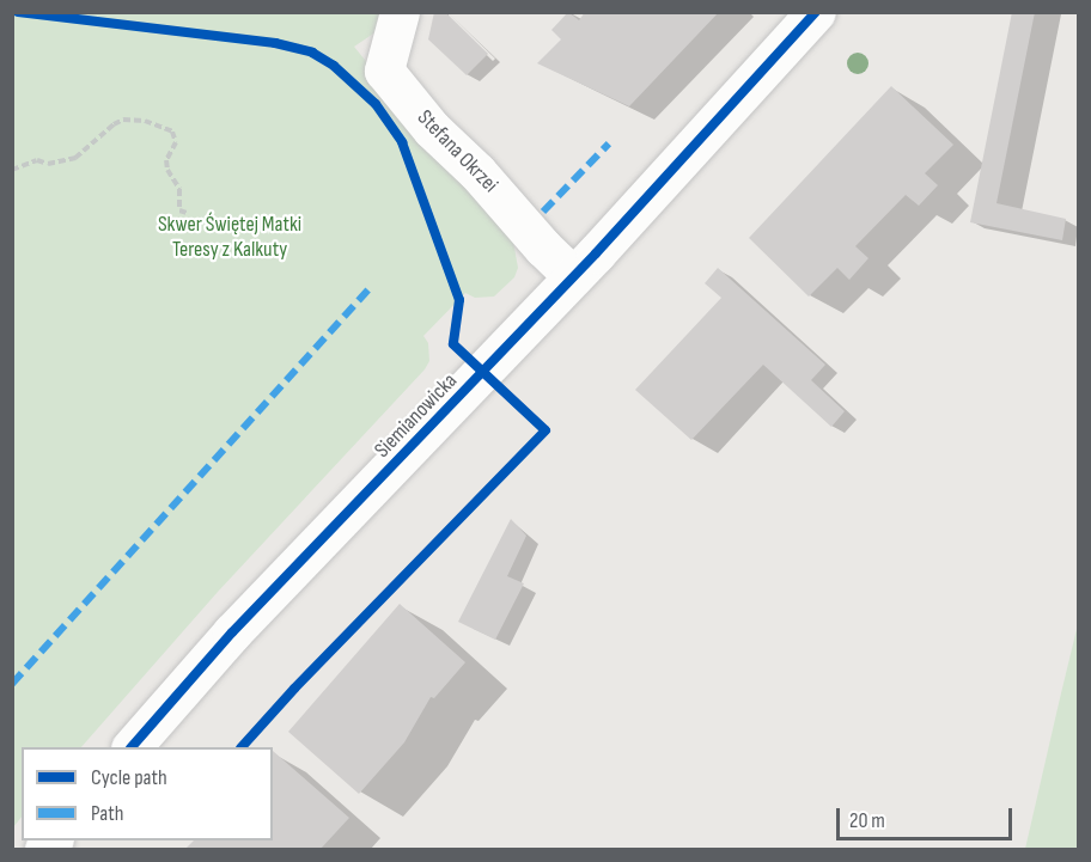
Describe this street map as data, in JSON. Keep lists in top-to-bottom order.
{
  "streets": {
    "street": ["Stefana Okrzei", "Siemianowicka"]
  },
  "crossings": [
    ["Stefana Okrzei", "Siemianowicka"]
  ],
  "parks": ["Skwer Świętej Matki Teresy z Kalkuty"],
  "legend": ["Cycle path", "Path"],
  "scale_bar": "20 m"
}
